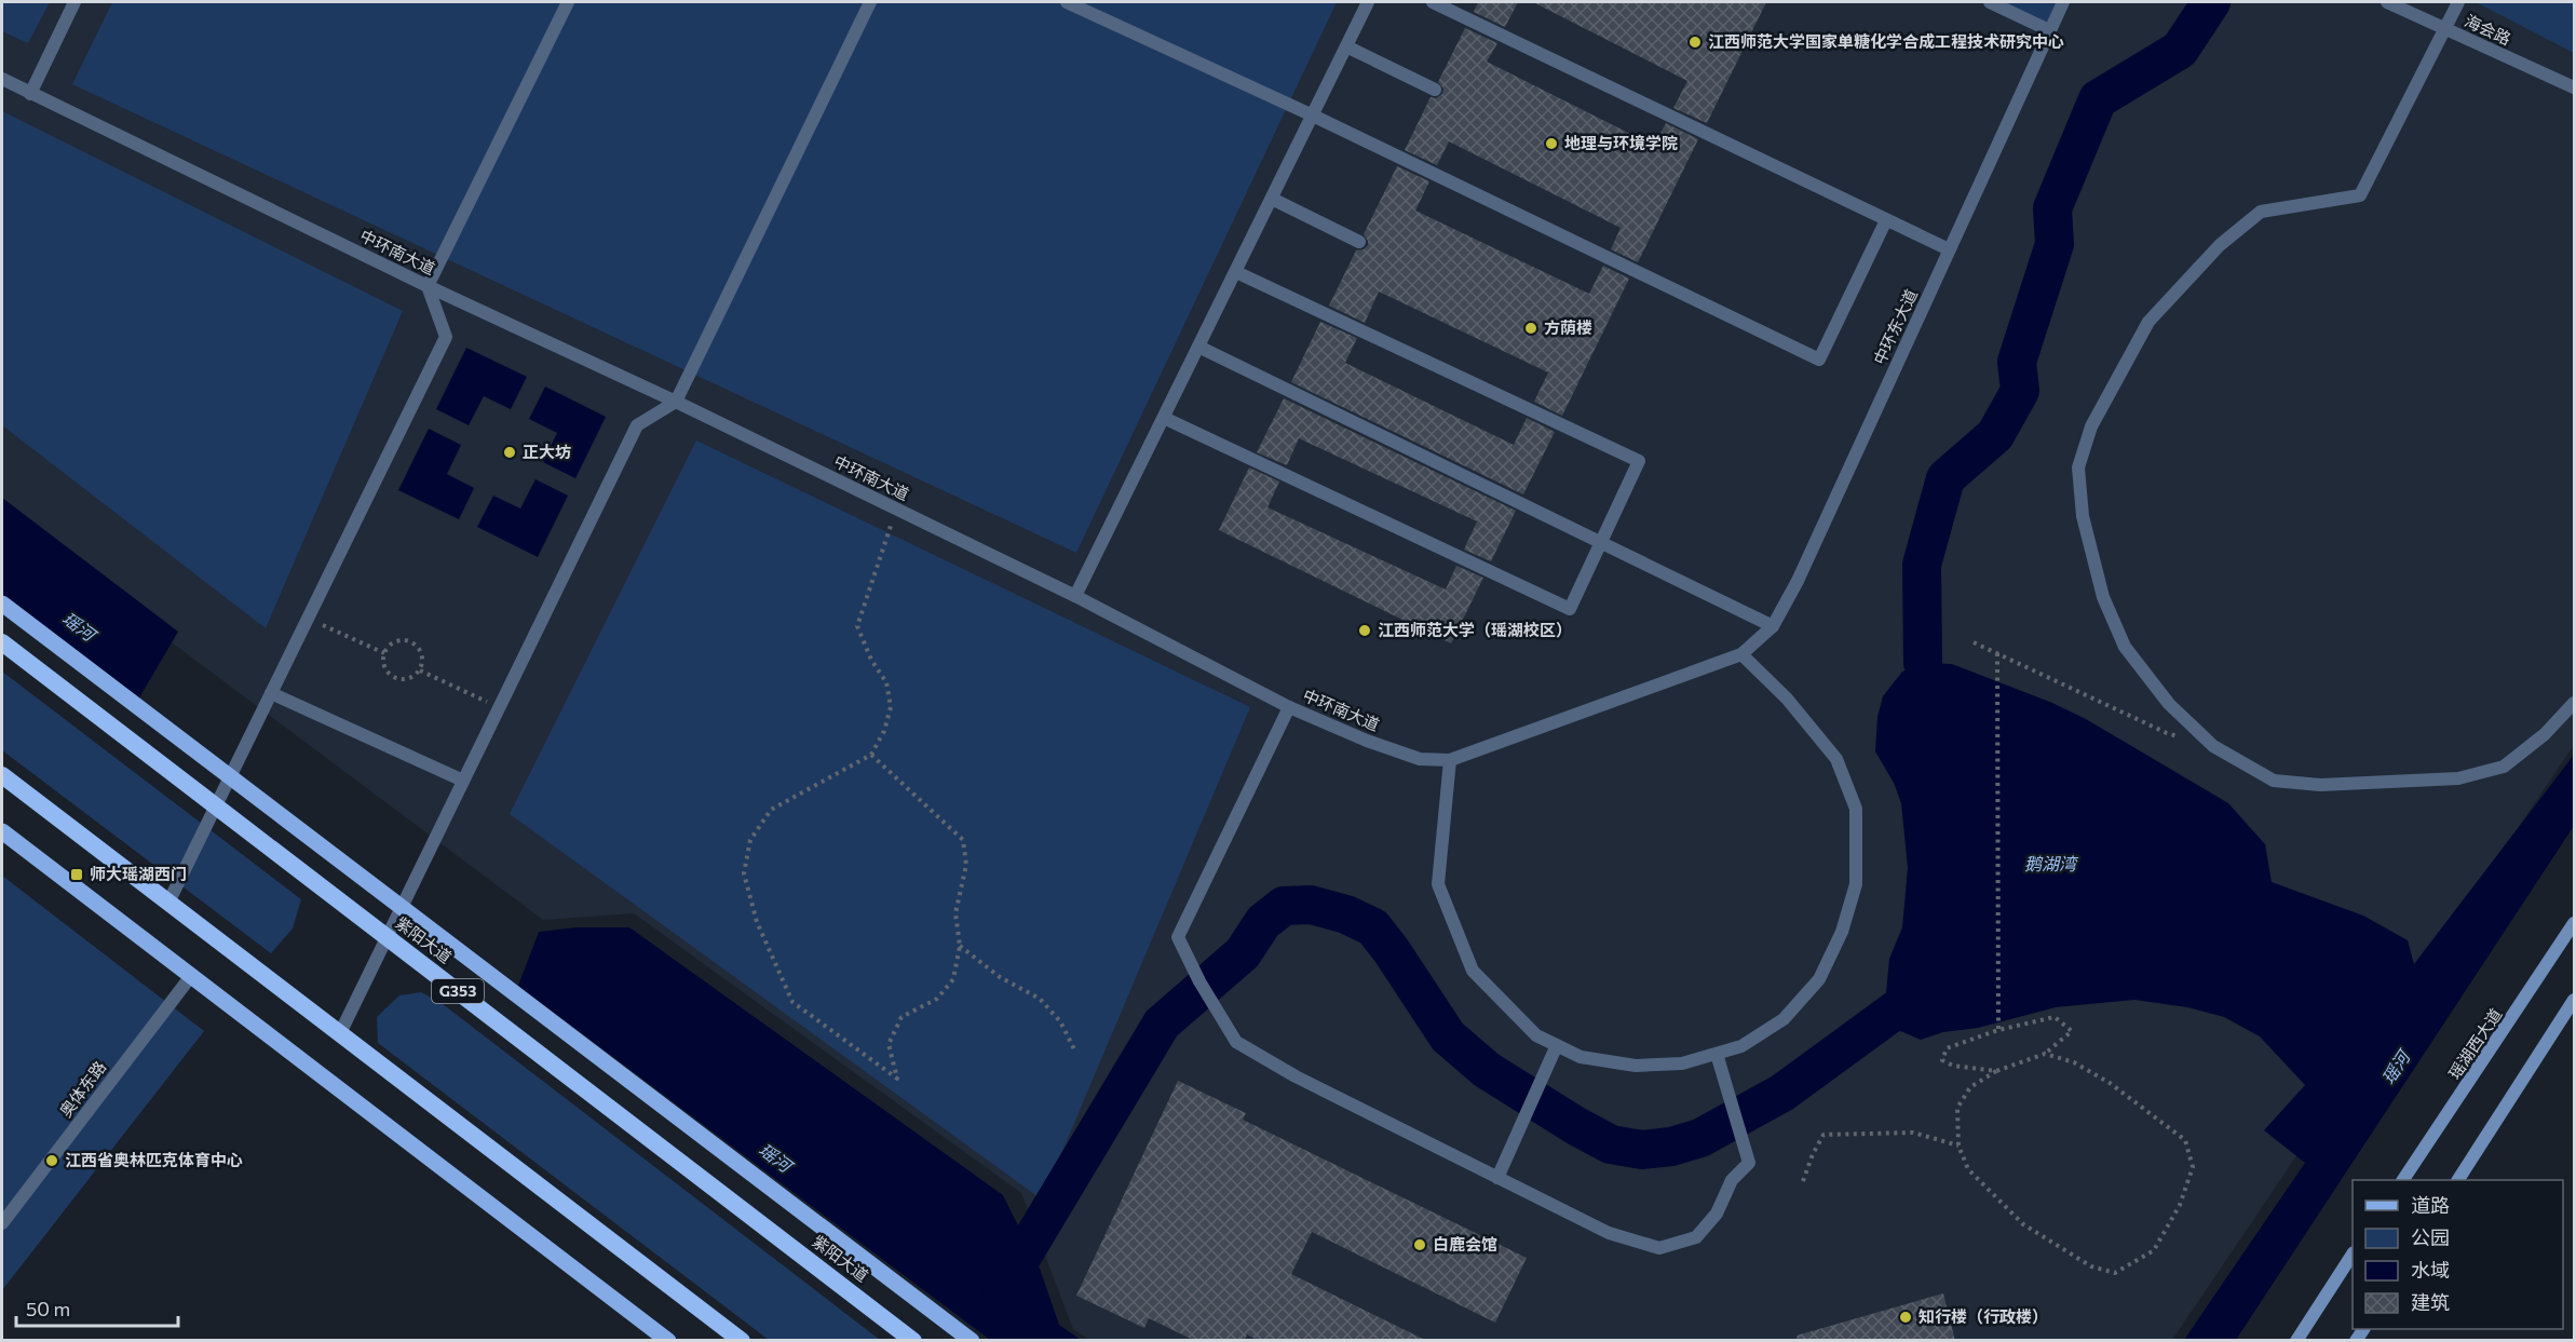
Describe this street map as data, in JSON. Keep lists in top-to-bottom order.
{
  "streets": {
    "highway": ["紫阳大道", "G353"],
    "main road": ["瑶湖西大道"],
    "street": [
      "海会路",
      "中环南大道",
      "中环东大道",
      "奥体东路"
    ]
  },
  "crossings": [
    ["中环南大道", "中环东大道"]
  ],
  "water": ["瑶河", "鹅湖湾"],
  "places": {
    "other": [
      "江西师范大学国家单糖化学合成工程技术研究中心",
      "地理与环境学院",
      "方荫楼",
      "正大坊",
      "江西师范大学（瑶湖校区）",
      "江西省奥林匹克体育中心",
      "白鹿会馆",
      "知行楼（行政楼）"
    ],
    "transit": ["师大瑶湖西门"]
  },
  "legend": [
    "道路",
    "公园",
    "水域",
    "建筑"
  ],
  "scale_bar": "50 m"
}
